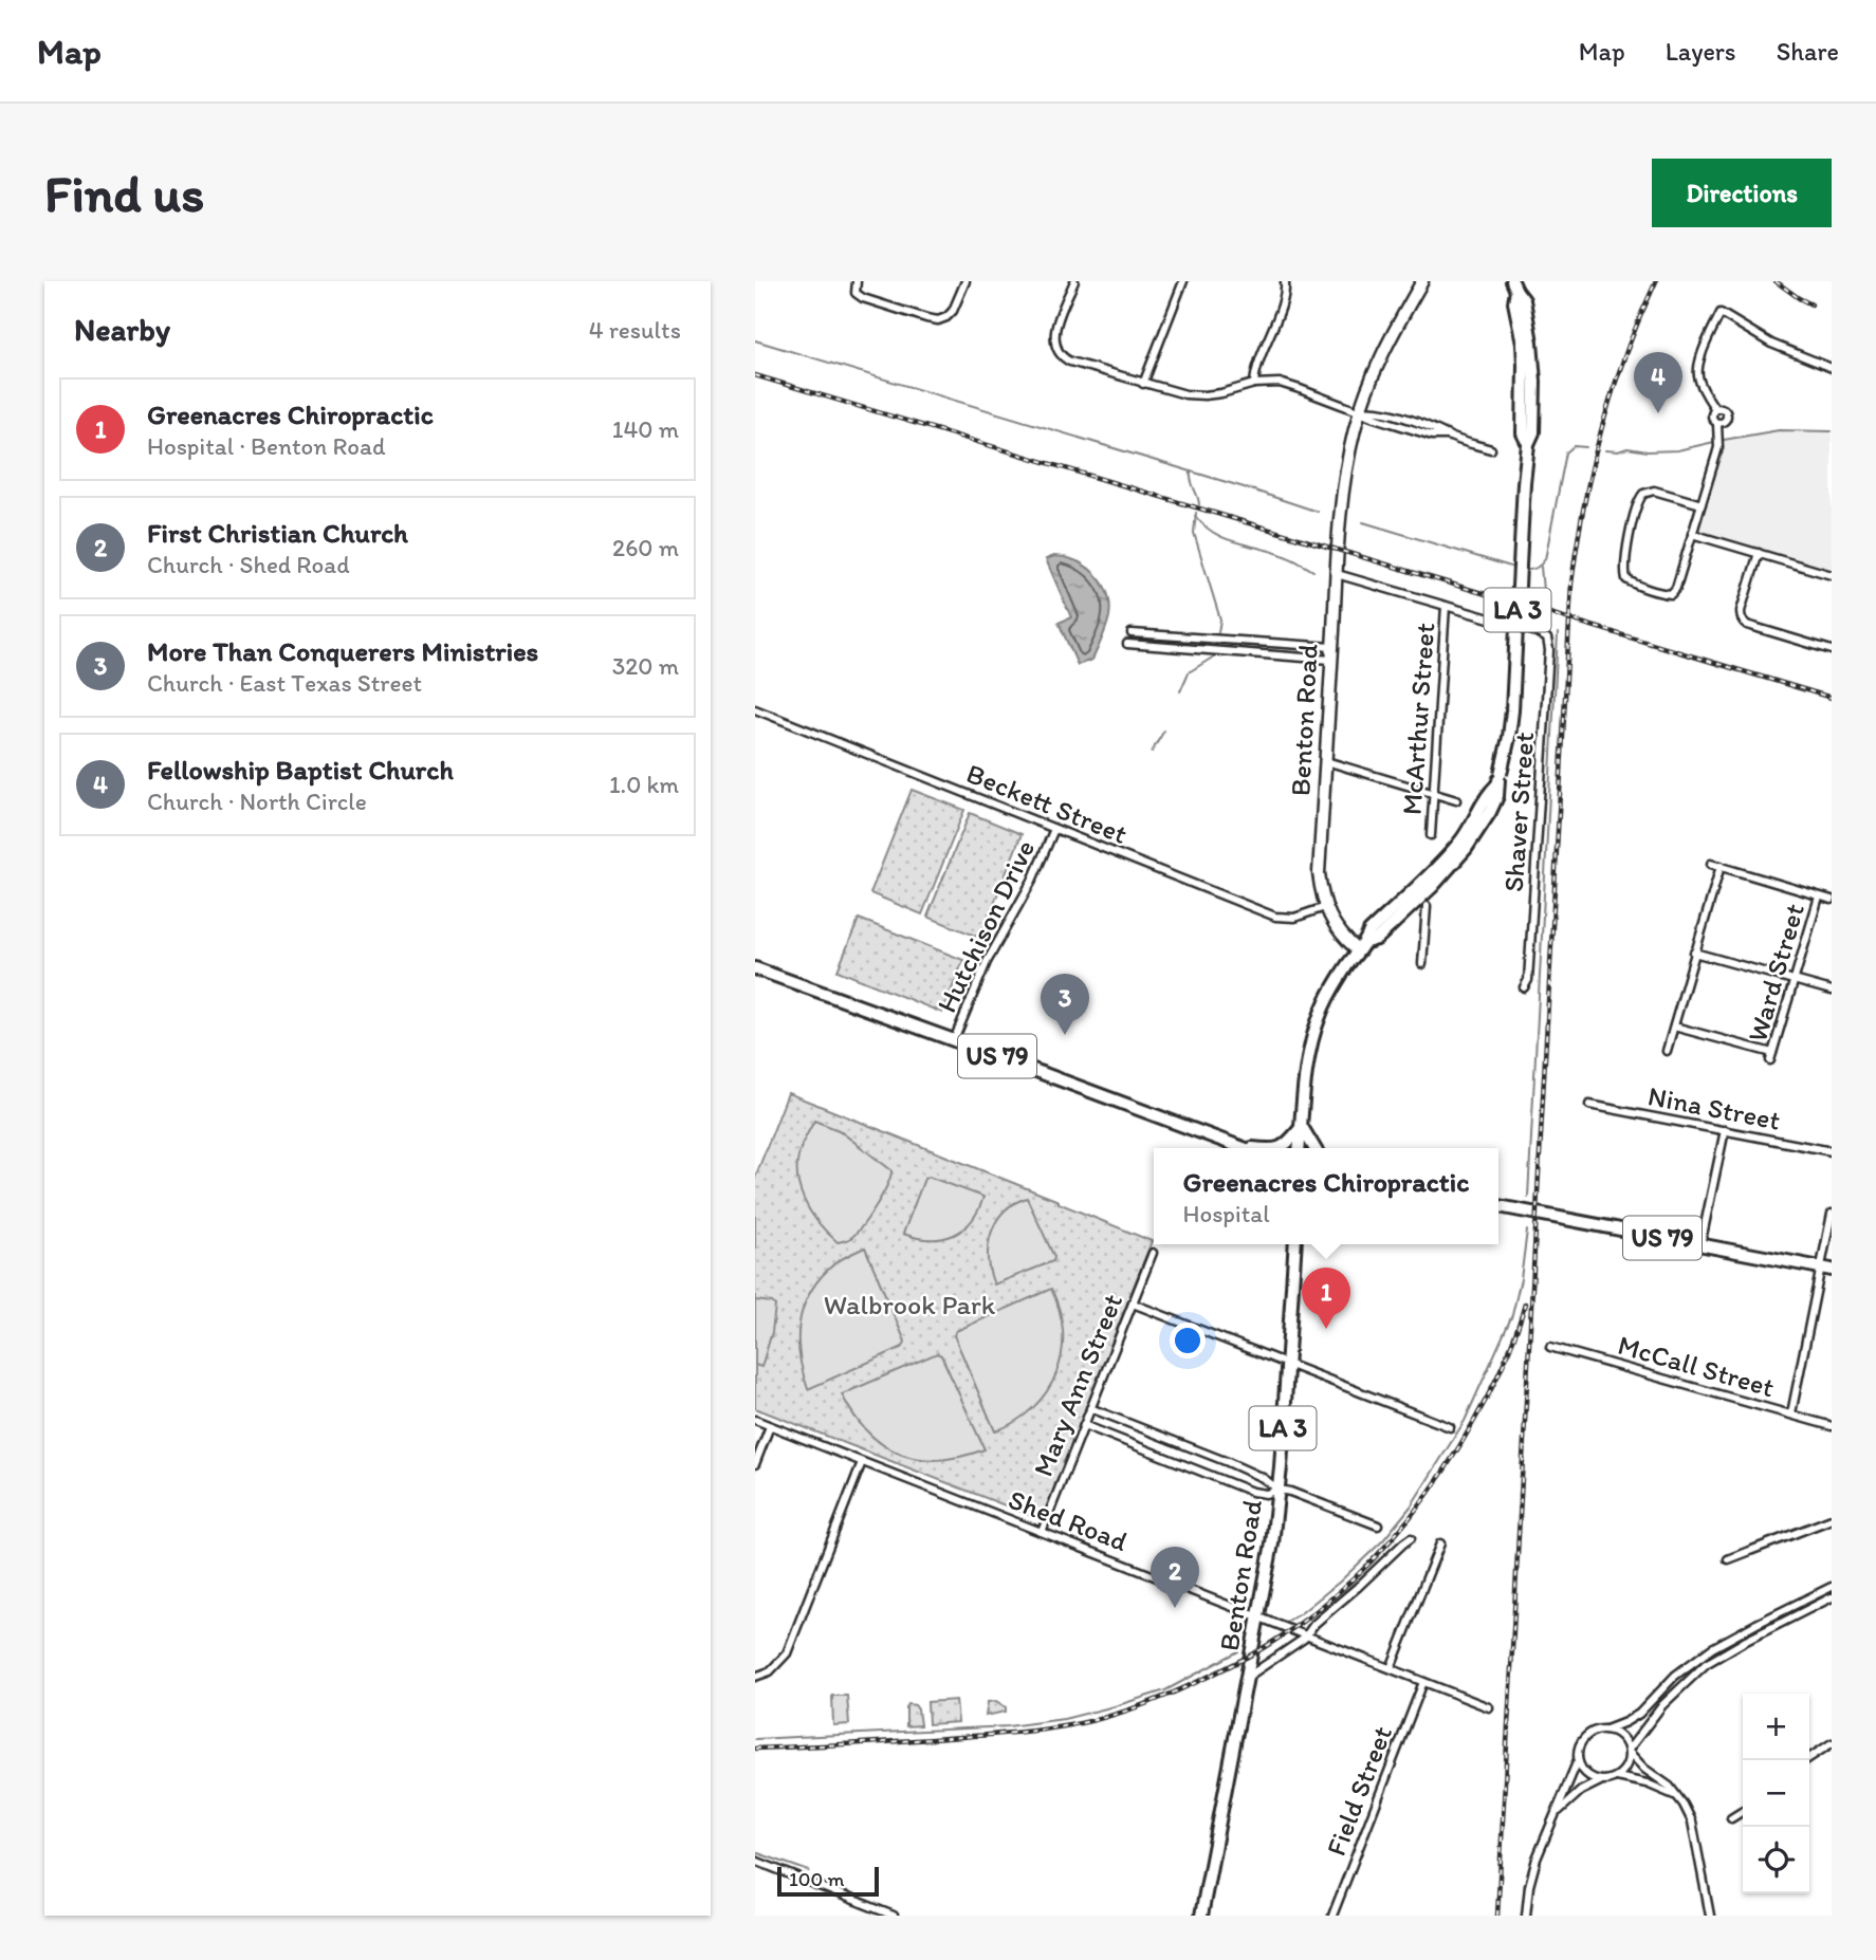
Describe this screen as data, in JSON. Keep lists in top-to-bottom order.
{
  "streets": {
    "main road": ["LA 3", "Benton Road", "US 79"],
    "street": [
      "McArthur Street",
      "Beckett Street",
      "Shaver Street",
      "Hutchison Drive",
      "Ward Street",
      "Nina Street",
      "McCall Street",
      "Mary Ann Street",
      "Shed Road",
      "Field Street"
    ]
  },
  "crossings": [
    ["LA 3", "Benton Road"],
    ["McArthur Street", "Shaver Street"],
    ["Benton Road", "Beckett Street"],
    ["Benton Road", "Shed Road"],
    ["Beckett Street", "Hutchison Drive"],
    ["Hutchison Drive", "US 79"],
    ["Mary Ann Street", "Shed Road"],
    ["Shed Road", "Field Street"]
  ],
  "parks": ["Walbrook Park"],
  "scale_bar": "100 m",
  "page": {
    "header": "Map",
    "nav": ["Map", "Layers", "Share"],
    "buttons": "Directions",
    "title": "Find us",
    "heading": ["Nearby", "4 results"],
    "pins": [
      "4",
      "3",
      "1",
      "2"
    ],
    "list": [
      {
        "mark": "1",
        "name": "Greenacres Chiropractic",
        "note": "Hospital · Benton Road",
        "value": "140 m"
      },
      {
        "mark": "2",
        "name": "First Christian Church",
        "note": "Church · Shed Road",
        "value": "260 m"
      },
      {
        "mark": "3",
        "name": "More Than Conquerers Ministries",
        "note": "Church · East Texas Street",
        "value": "320 m"
      },
      {
        "mark": "4",
        "name": "Fellowship Baptist Church",
        "note": "Church · North Circle",
        "value": "1.0 km"
      }
    ],
    "popup": ["Greenacres Chiropractic", "Hospital"],
    "map_buttons": ["+", "−"],
    "scale": "100 m"
  }
}
